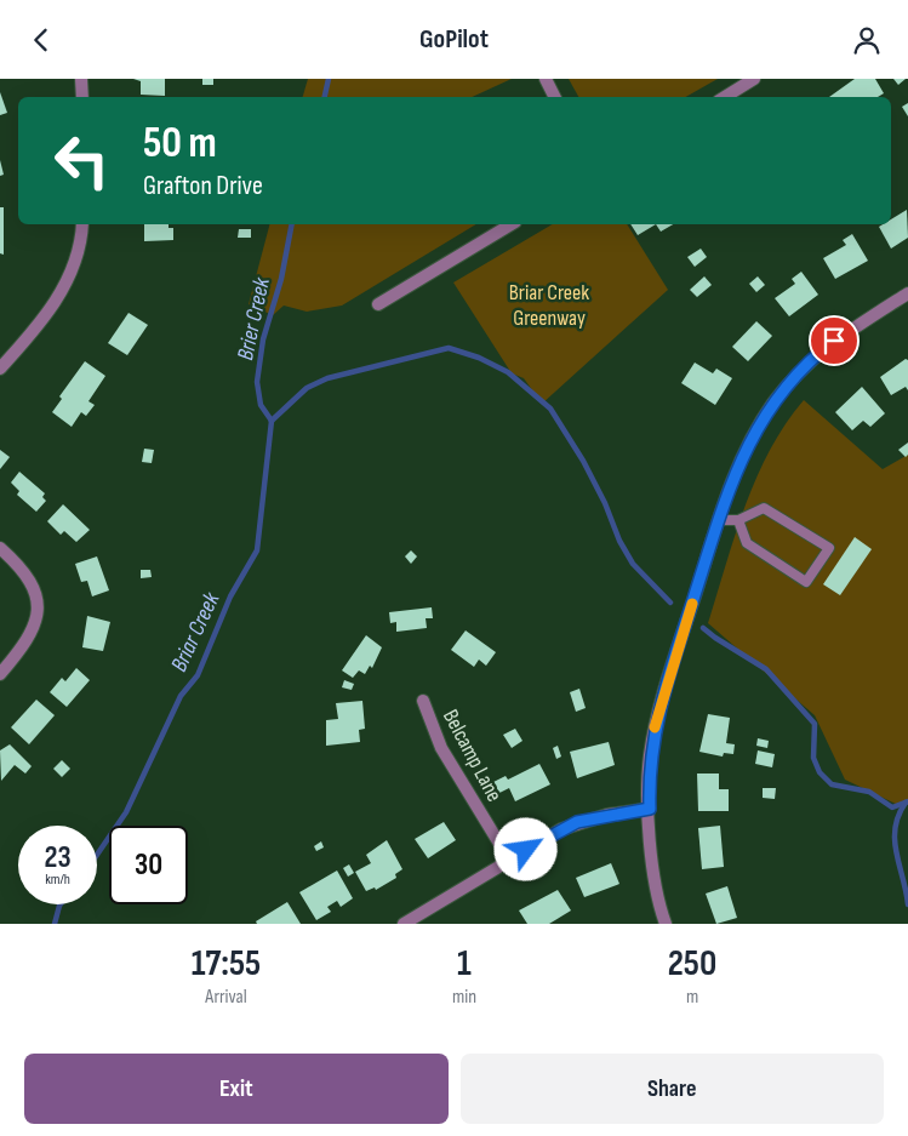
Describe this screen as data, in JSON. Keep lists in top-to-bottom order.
{
  "streets": {
    "street": ["Belcamp Lane"]
  },
  "water": ["Brier Creek", "Briar Creek"],
  "parks": ["Briar Creek Greenway"],
  "page": {
    "header": "GoPilot",
    "turn": ["50 m", "Grafton Drive"],
    "speed": "23 km/h",
    "limit": "30",
    "eta": [
      "17:55",
      "Arrival",
      "1",
      "min",
      "250",
      "m"
    ],
    "buttons": ["Exit", "Share"]
  }
}
